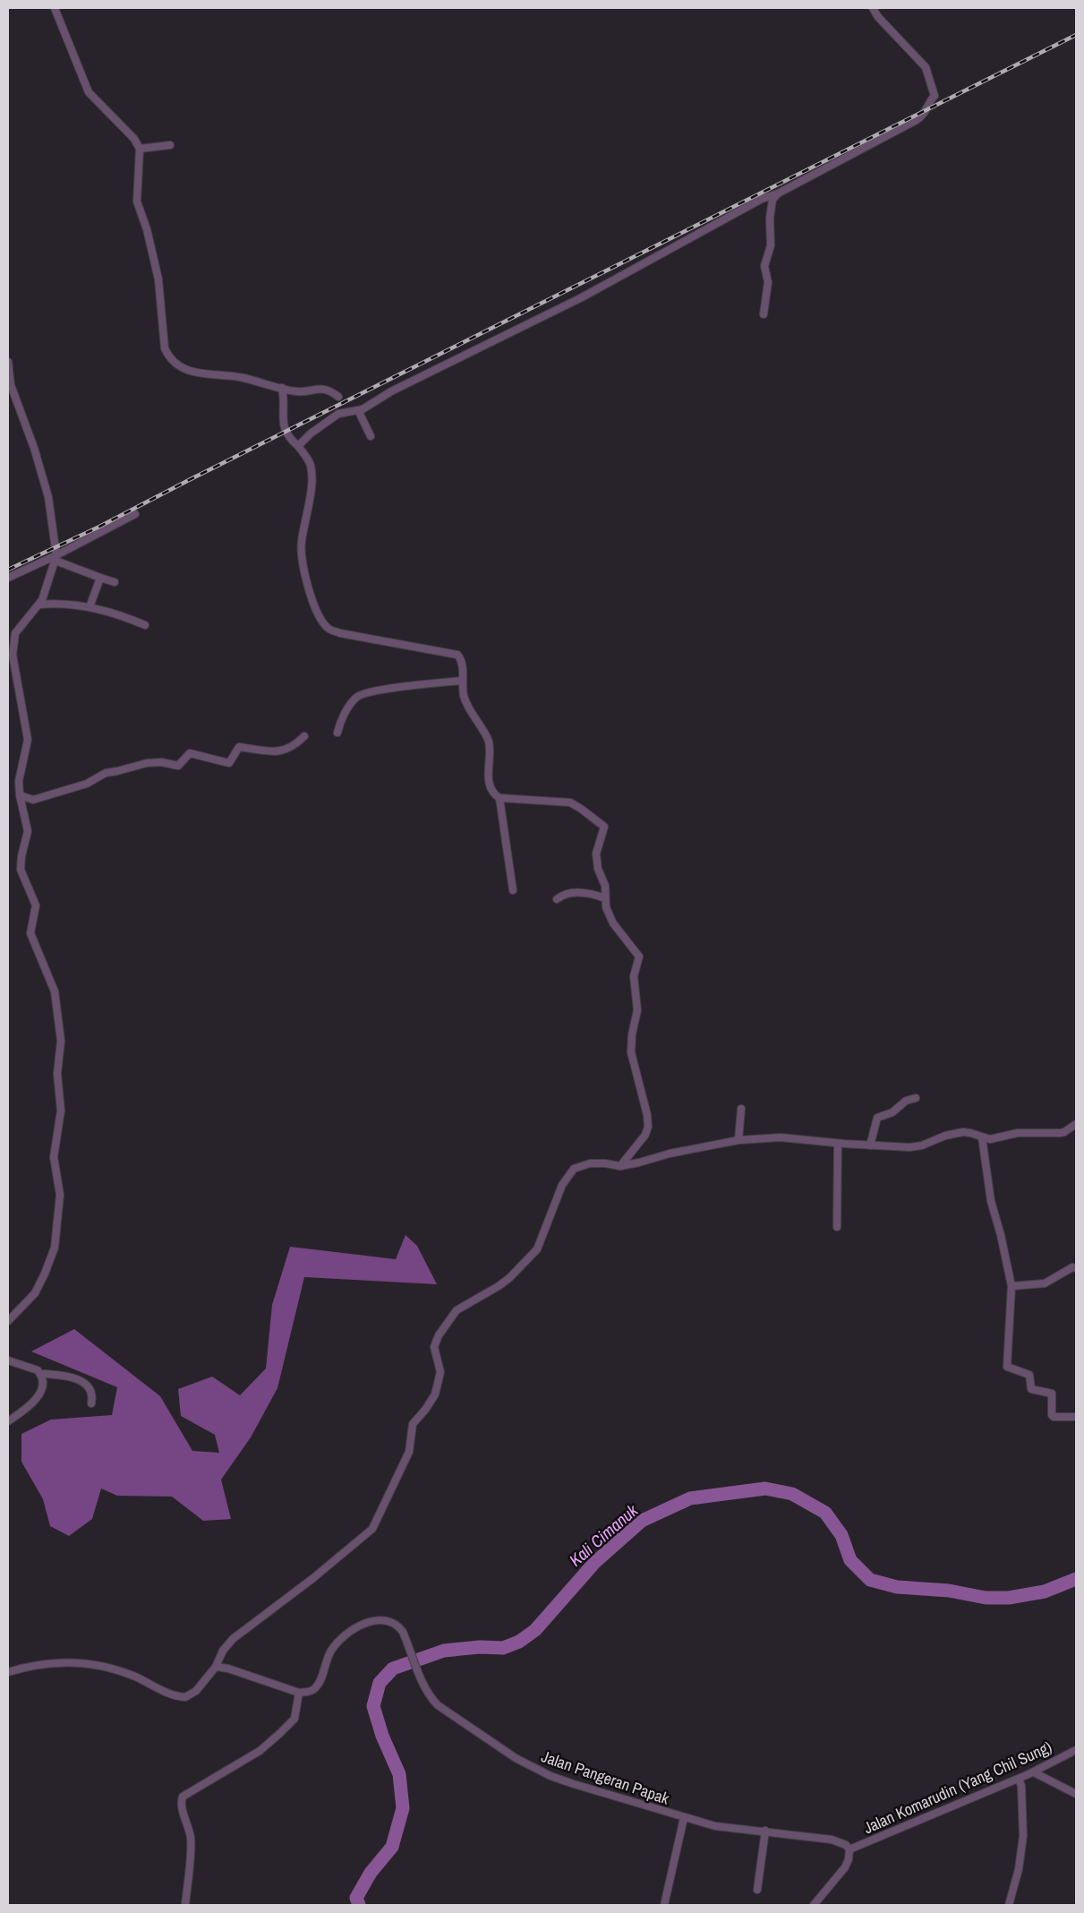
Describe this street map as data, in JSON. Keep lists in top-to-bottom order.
{
  "streets": {
    "street": ["Jalan Pangeran Papak", "Jalan Komarudin (Yang Chil Sung)"]
  },
  "crossings": [
    ["Jalan Pangeran Papak", "Jalan Komarudin (Yang Chil Sung)"]
  ],
  "water": ["Kali Cimanuk"]
}
